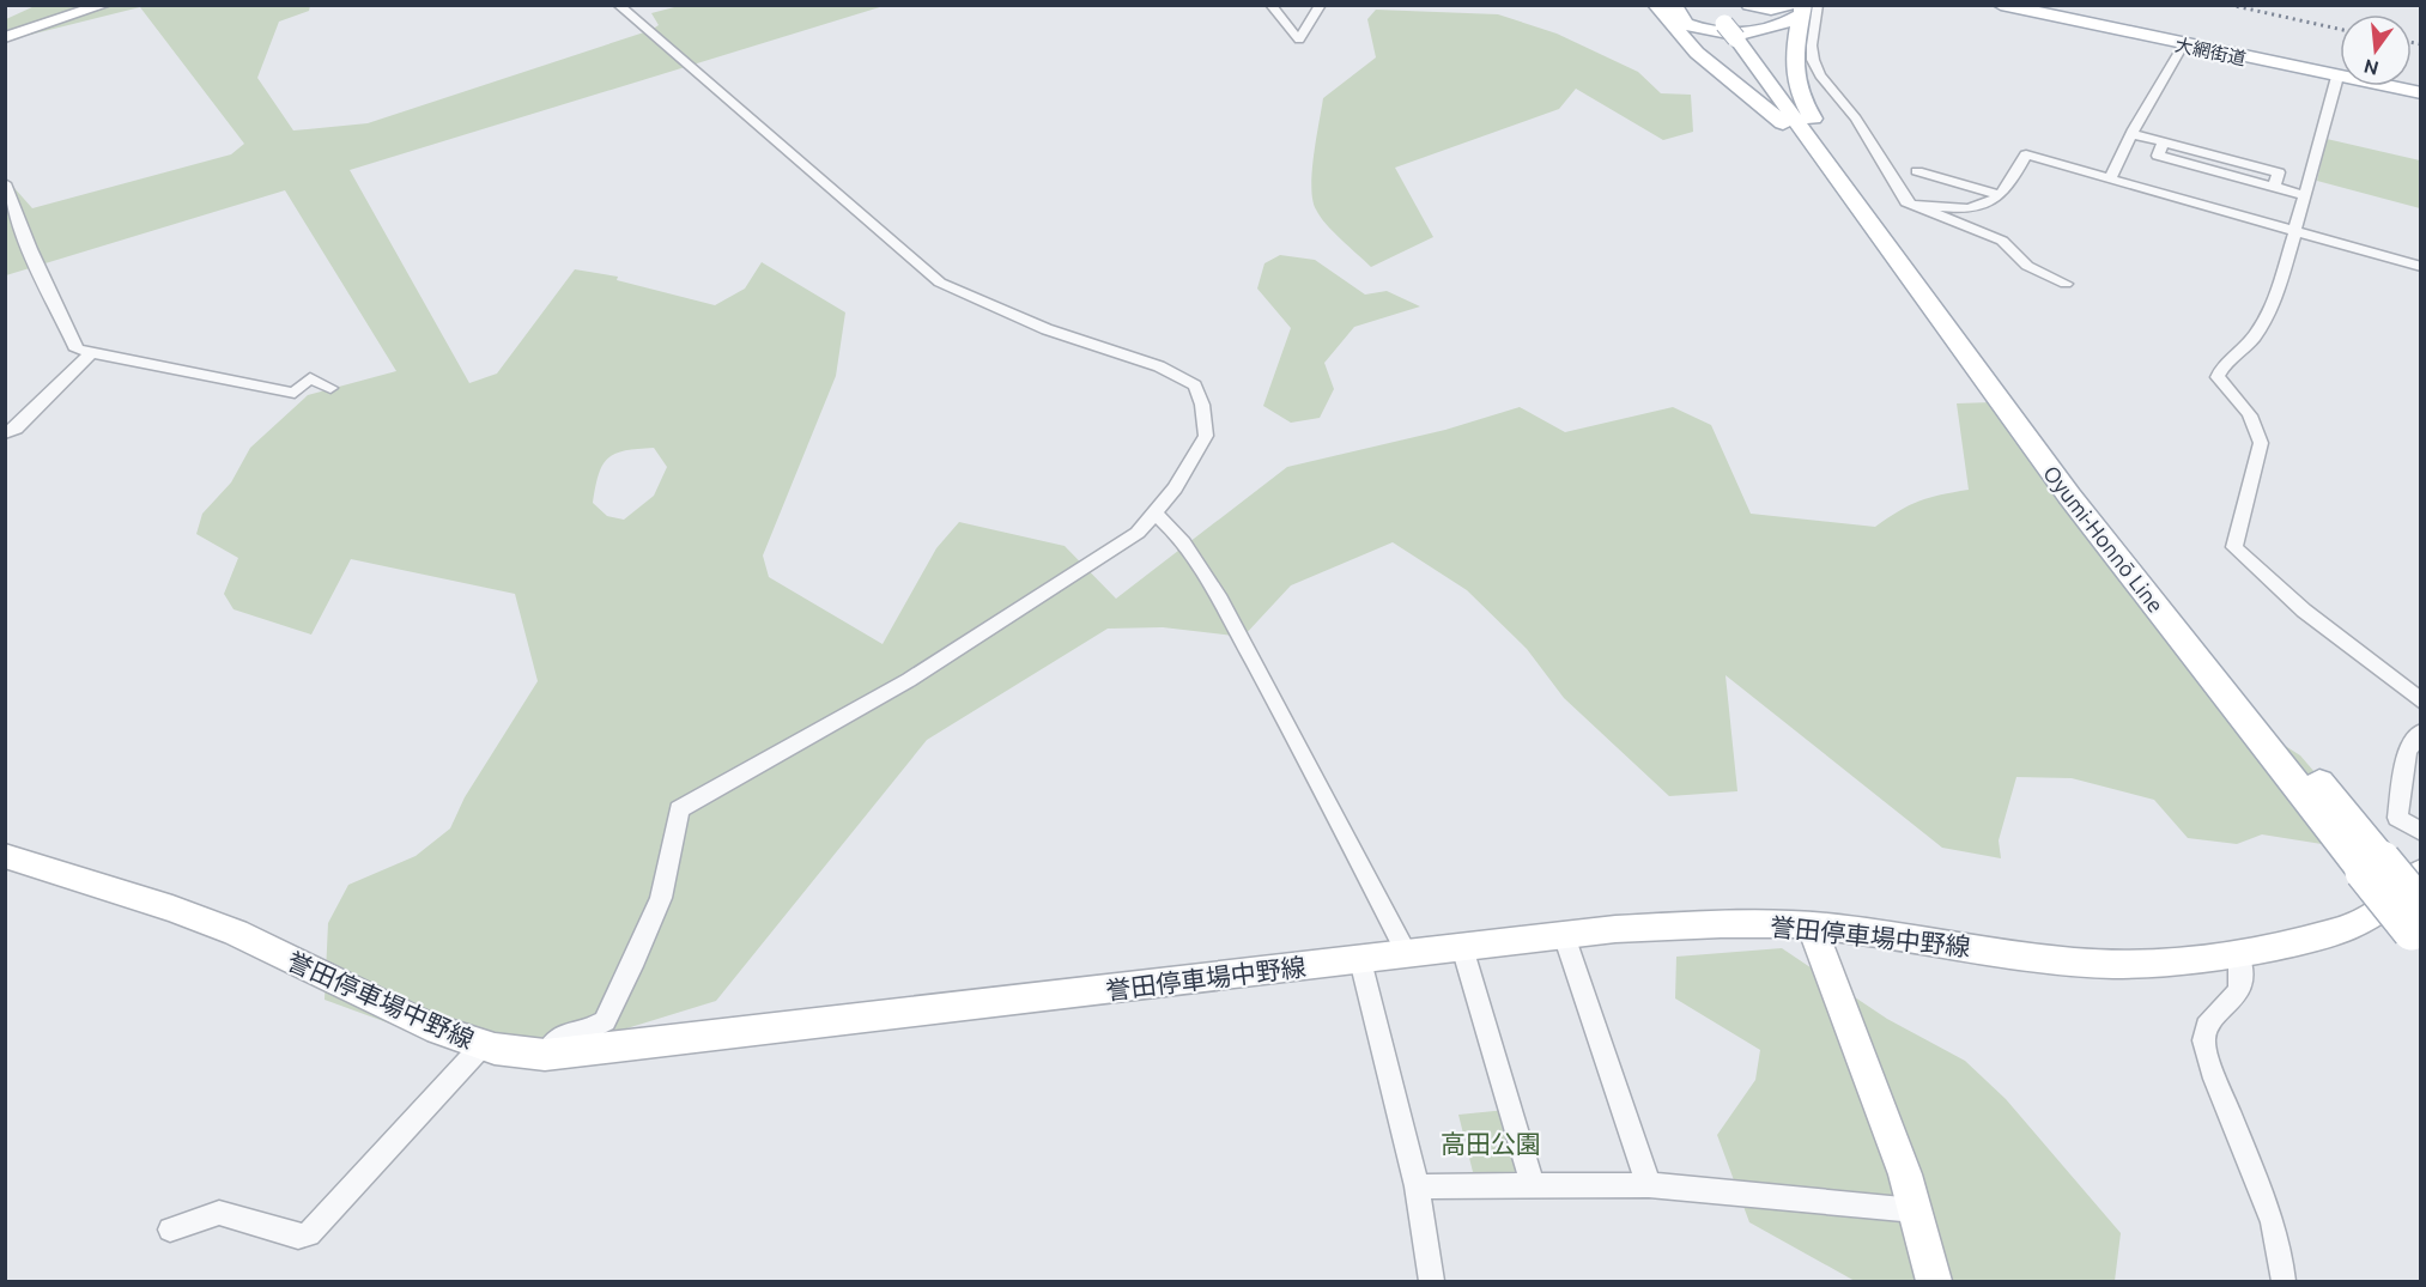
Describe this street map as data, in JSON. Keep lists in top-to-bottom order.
{
  "streets": {
    "main road": ["大網街道", "Oyumi-Honnō Line", "誉田停車場中野線"]
  },
  "parks": ["高田公園"],
  "north": "bottom"
}
